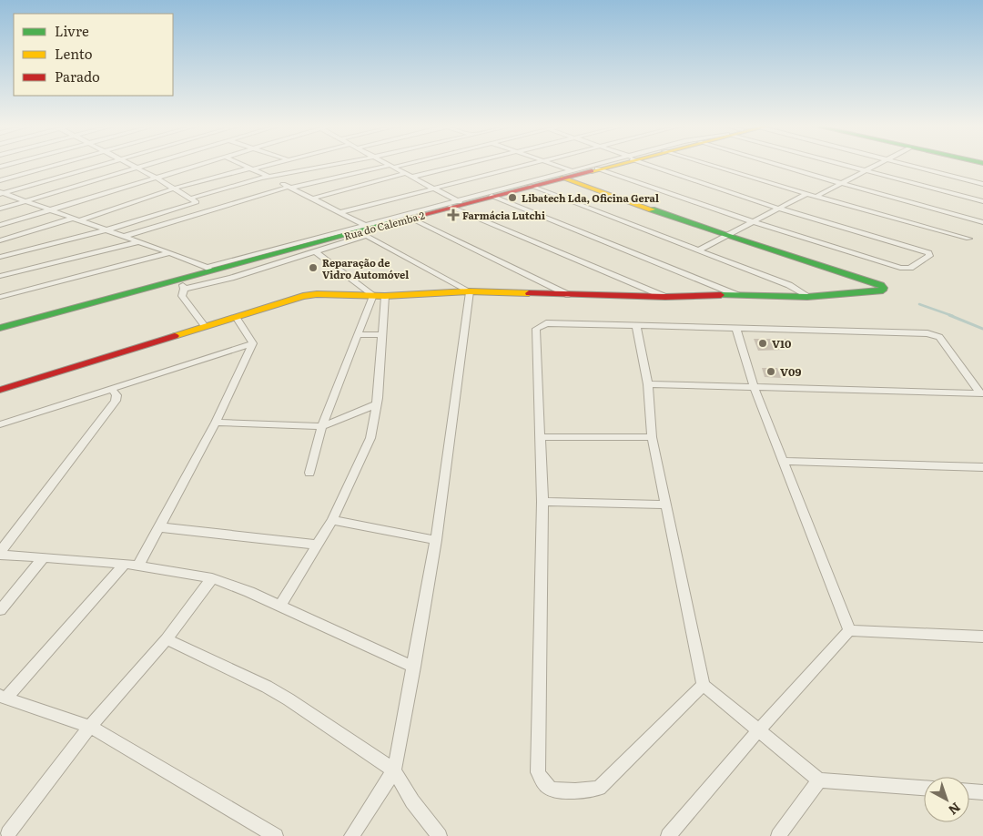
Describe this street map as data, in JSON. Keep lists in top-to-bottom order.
{
  "streets": {
    "main road": ["Rua do Calemba 2"]
  },
  "places": {
    "other": [
      "Libatech Lda, Oficina Geral",
      "Reparação de Vidro Automóvel",
      "V10",
      "V09"
    ],
    "health": ["Farmácia Lutchi"]
  },
  "legend": ["Livre", "Lento", "Parado"],
  "north": "bottom right"
}
